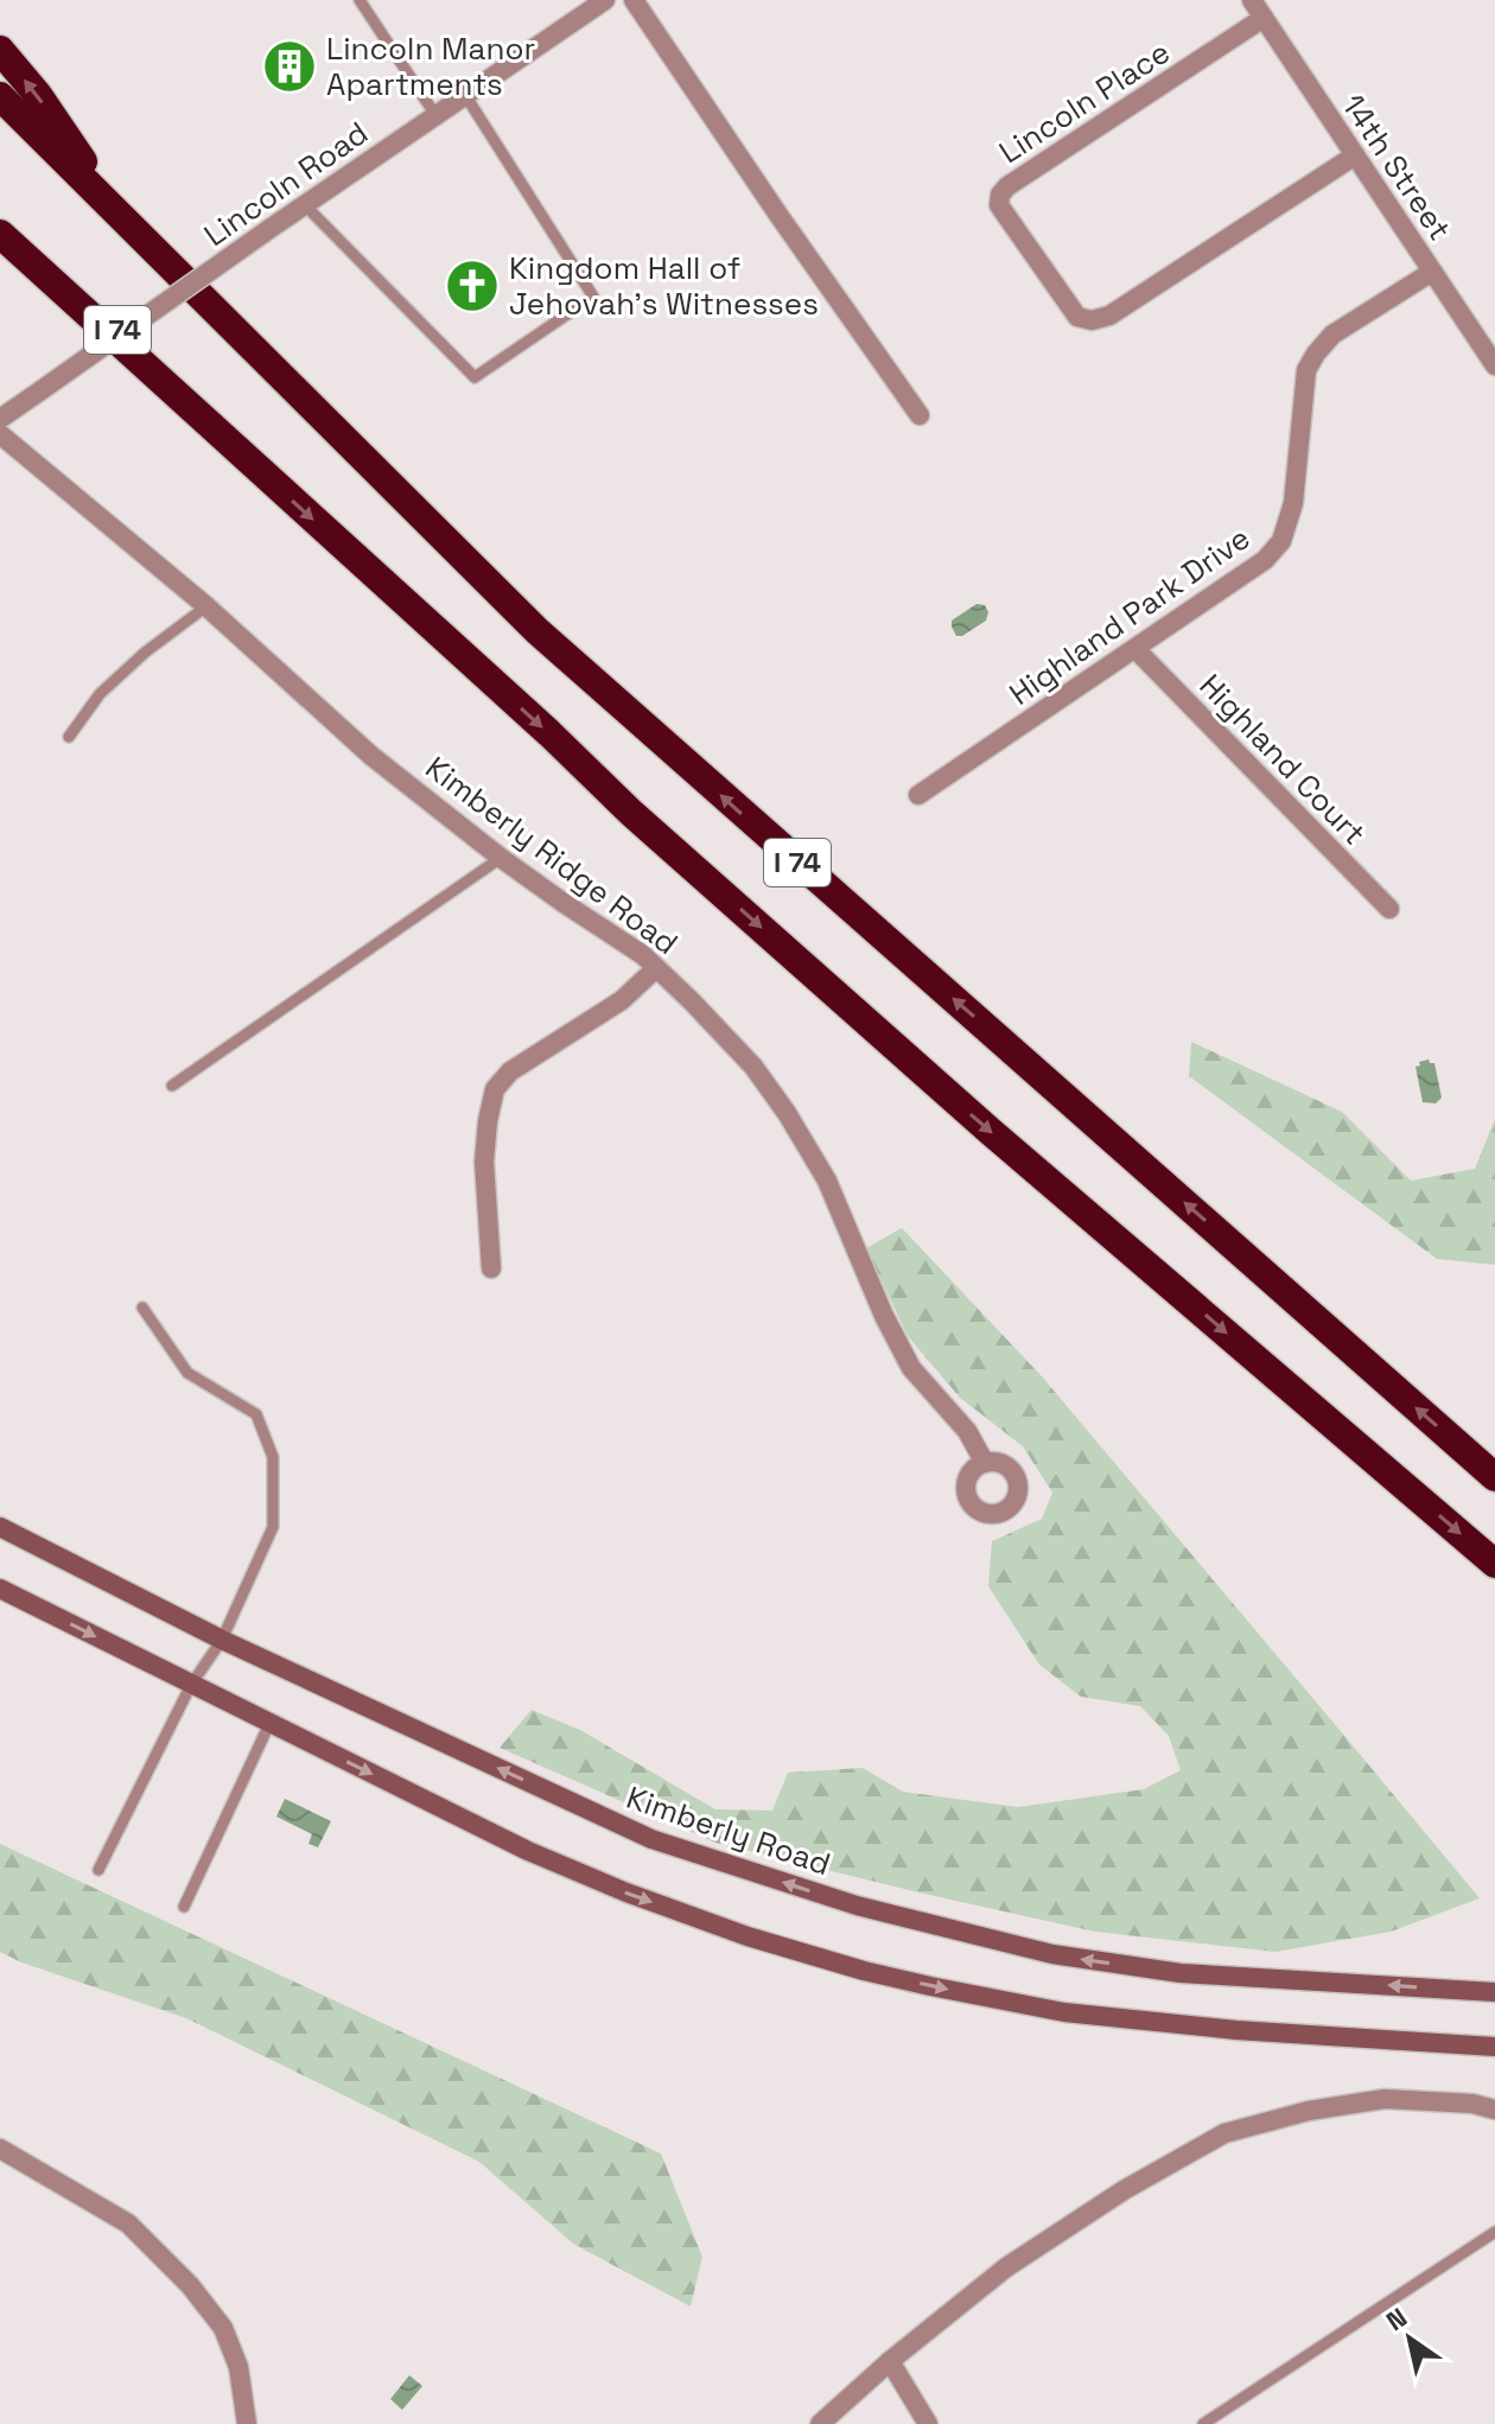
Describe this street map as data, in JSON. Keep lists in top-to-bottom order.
{
  "streets": {
    "highway": ["I 74"],
    "main road": ["Kimberly Road"],
    "street": [
      "Lincoln Place",
      "14th Street",
      "Lincoln Road",
      "Highland Park Drive",
      "Highland Court",
      "Kimberly Ridge Road"
    ]
  },
  "crossings": [
    ["Lincoln Place", "14th Street"],
    ["14th Street", "Highland Park Drive"],
    ["Highland Park Drive", "Highland Court"]
  ],
  "places": {
    "building": ["Lincoln Manor Apartments"],
    "church": ["Kingdom Hall of Jehovah's Witnesses"]
  },
  "north": "top left"
}
